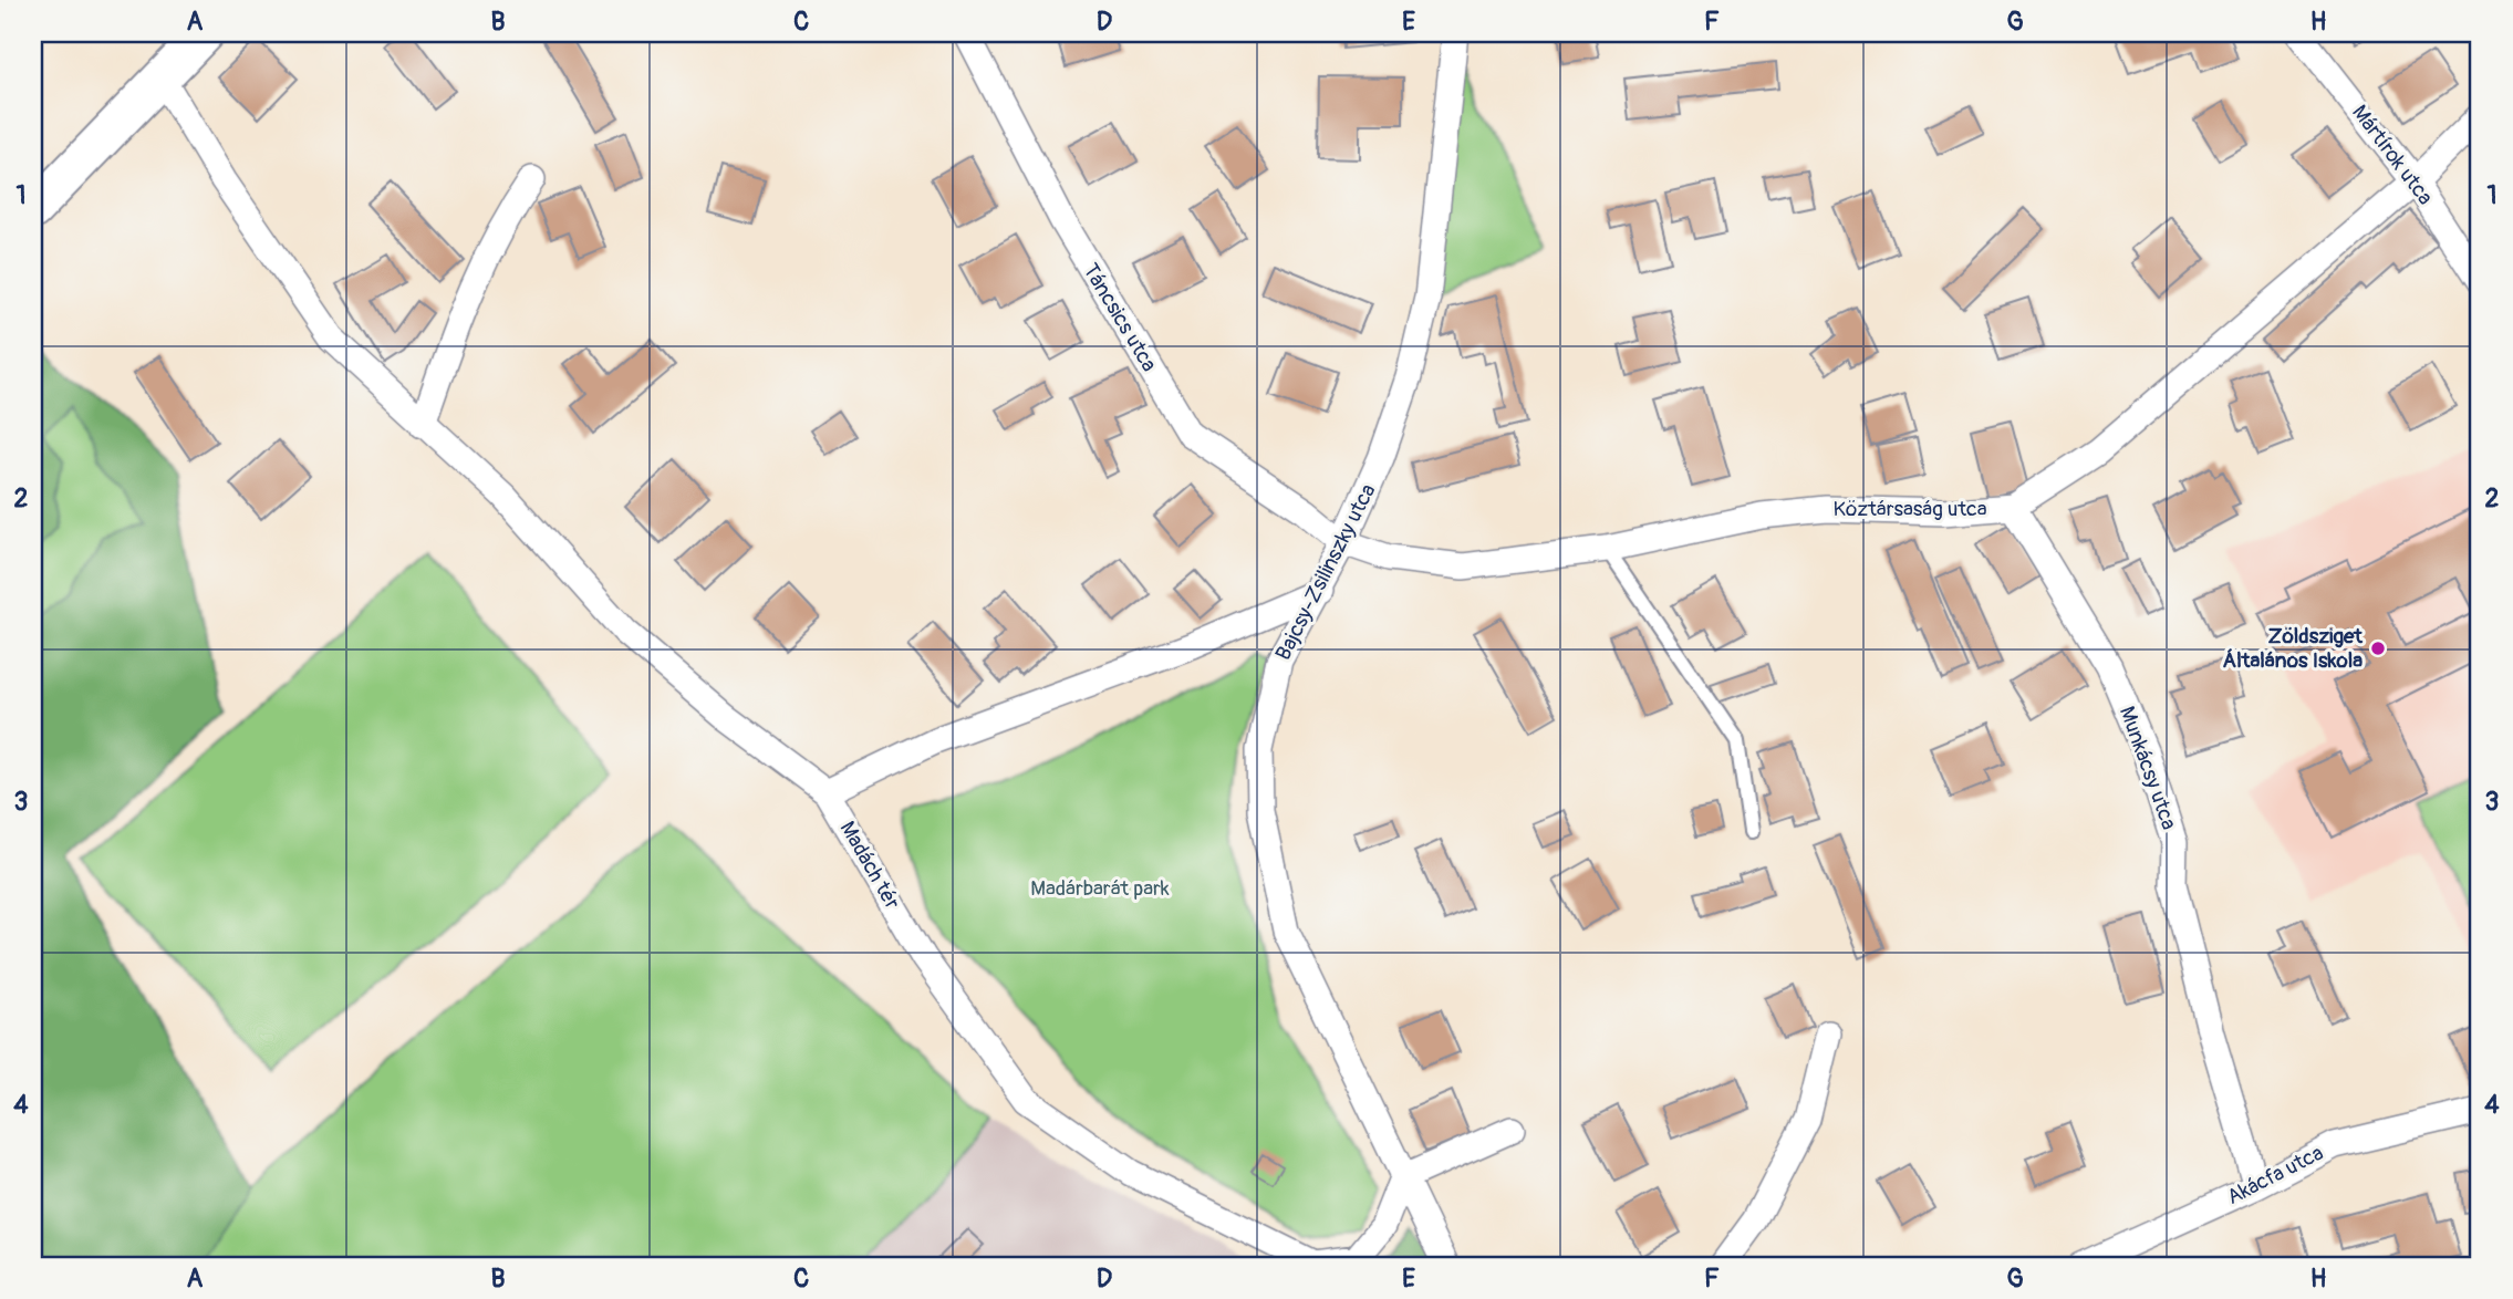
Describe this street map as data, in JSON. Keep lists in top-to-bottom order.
{
  "streets": {
    "street": [
      "Mártírok utca",
      "Táncsics utca",
      "Köztársaság utca",
      "Bajcsy-Zsilinszky utca",
      "Munkácsy utca",
      "Madách tér",
      "Akácfa utca"
    ]
  },
  "crossings": [
    ["Mártírok utca", "Köztársaság utca"],
    ["Táncsics utca", "Köztársaság utca"],
    ["Táncsics utca", "Bajcsy-Zsilinszky utca"],
    ["Köztársaság utca", "Bajcsy-Zsilinszky utca"],
    ["Köztársaság utca", "Munkácsy utca"],
    ["Munkácsy utca", "Akácfa utca"]
  ],
  "parks": ["Madárbarát park"],
  "places": ["Zöldsziget Általános Iskola"],
  "grid": {
    "columns": [
      "A",
      "B",
      "C",
      "D",
      "E",
      "F",
      "G",
      "H"
    ],
    "rows": [
      "1",
      "2",
      "3",
      "4"
    ]
  }
}
